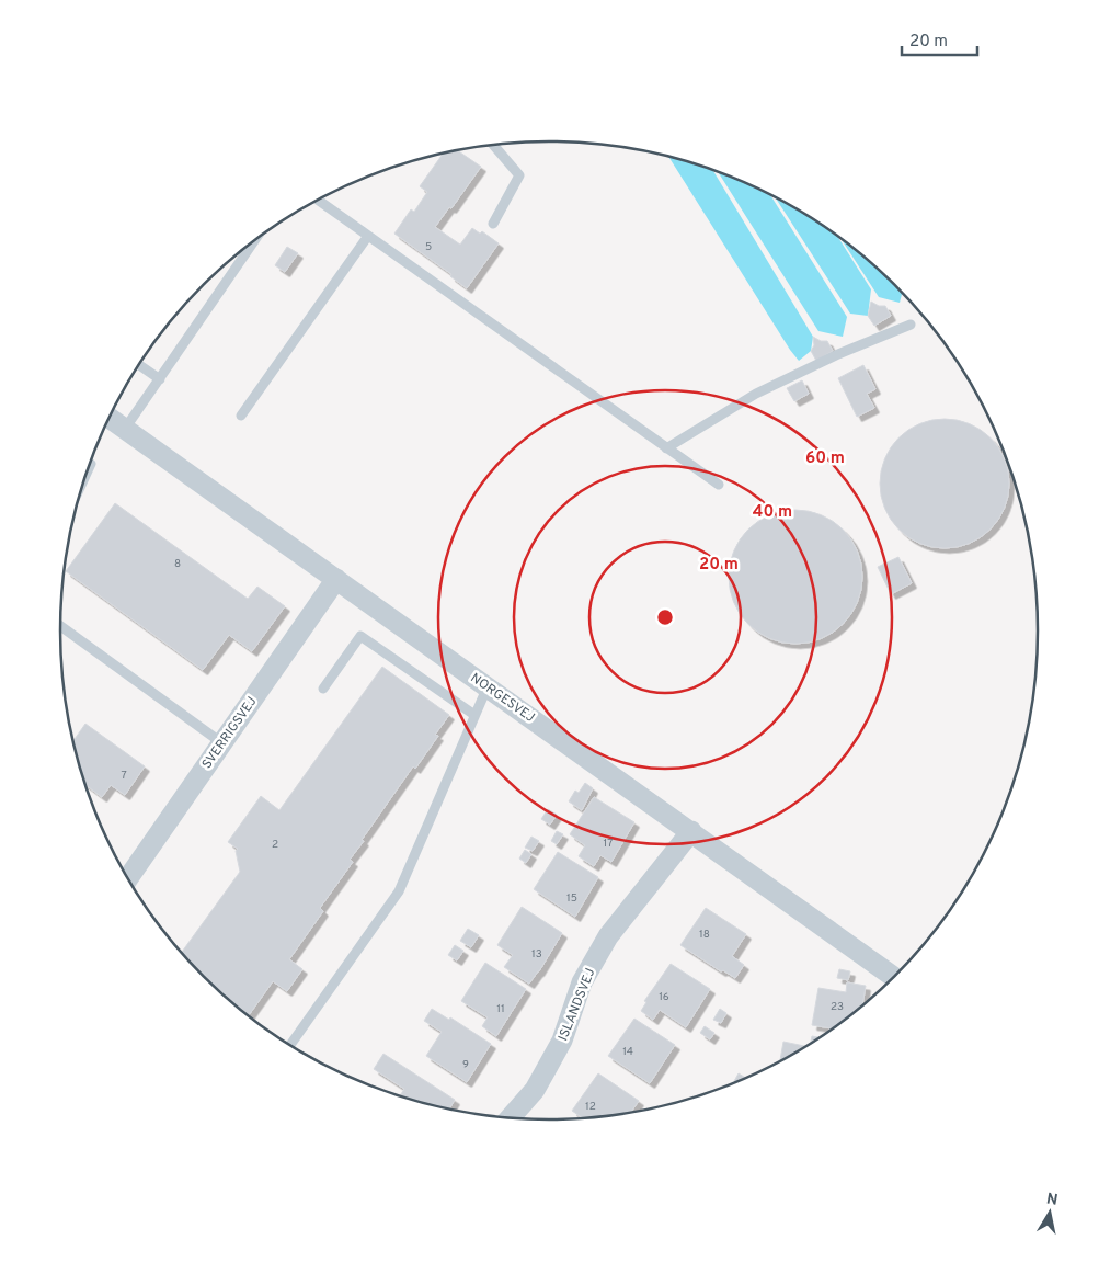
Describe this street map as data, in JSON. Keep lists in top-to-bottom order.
{
  "streets": {
    "street": ["NORGESVEJ", "SVERRIGSVEJ", "ISLANDSVEJ"]
  },
  "crossings": [
    ["NORGESVEJ", "SVERRIGSVEJ"],
    ["NORGESVEJ", "ISLANDSVEJ"]
  ],
  "house_numbers": [
    "5",
    "8",
    "7",
    "17",
    "2",
    "15",
    "18",
    "13",
    "16",
    "23",
    "11",
    "14",
    "9",
    "12"
  ],
  "scale_bar": "20 m",
  "north": "top",
  "rings": ["60 m", "40 m", "20 m"]
}
